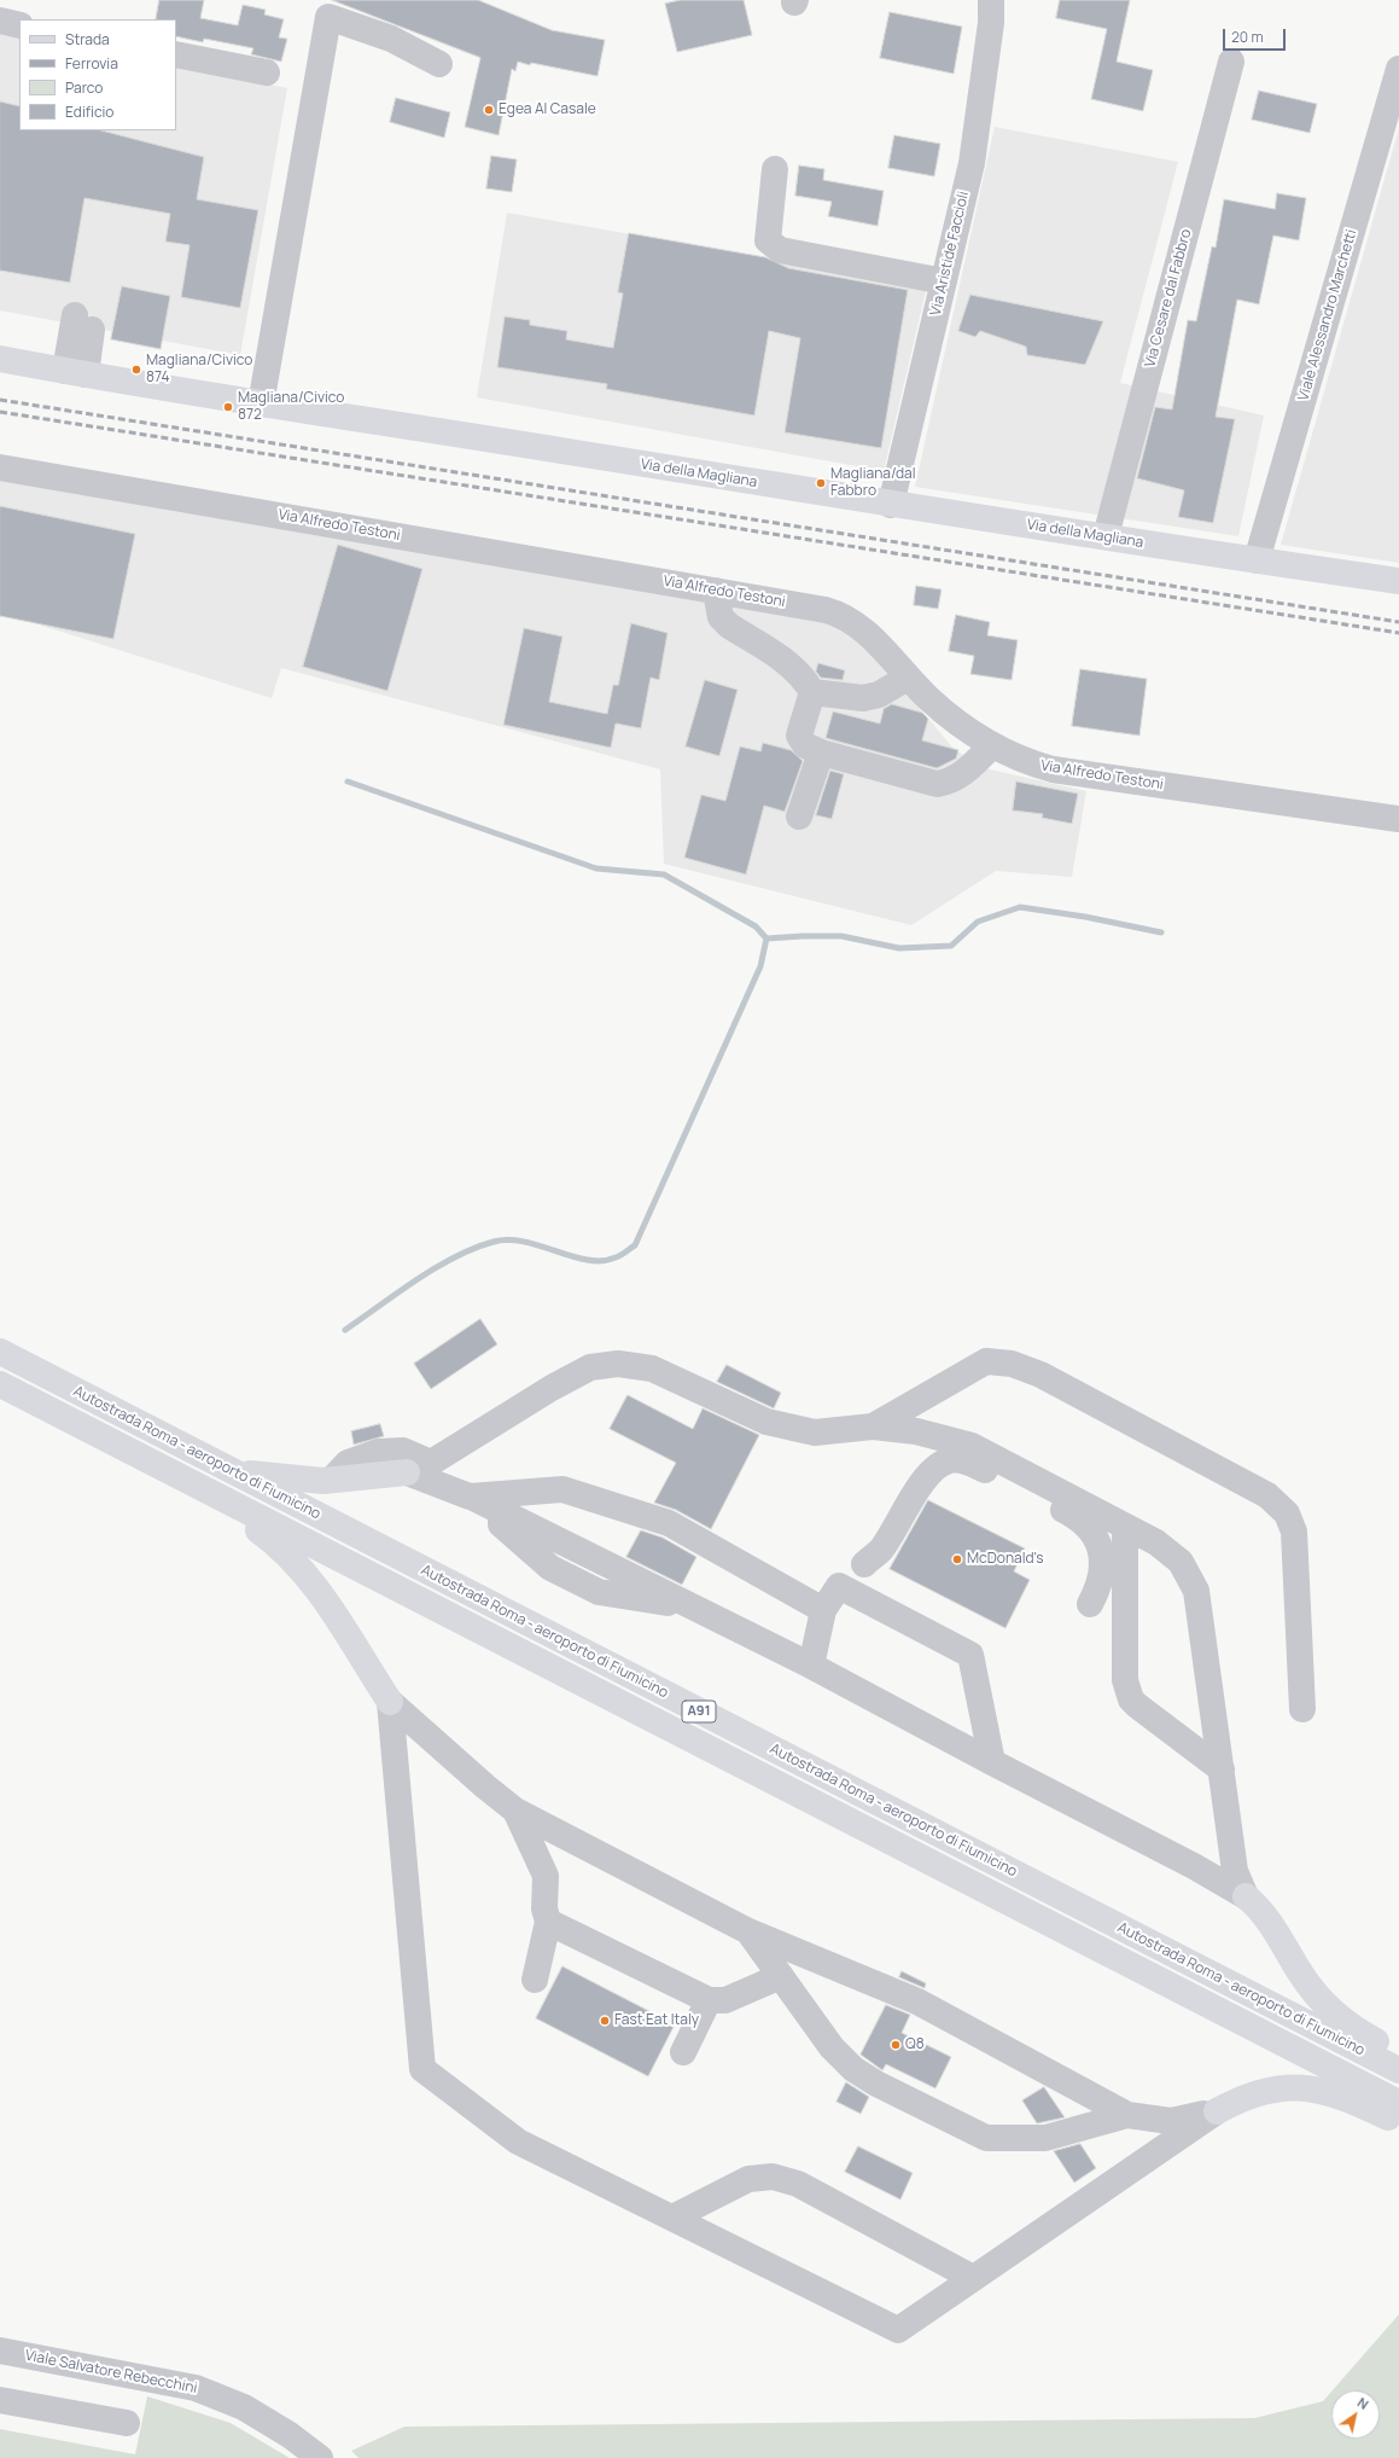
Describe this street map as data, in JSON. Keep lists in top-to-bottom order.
{
  "streets": {
    "main road": ["Via della Magliana", "Autostrada Roma - aeroporto di Fiumicino", "A91"],
    "street": [
      "Via Aristide Faccioli",
      "Via Cesare dal Fabbro",
      "Viale Alessandro Marchetti",
      "Via Alfredo Testoni",
      "Viale Salvatore Rebecchini"
    ]
  },
  "crossings": [
    ["Via Aristide Faccioli", "Via della Magliana"],
    ["Via Cesare dal Fabbro", "Via della Magliana"],
    ["Viale Alessandro Marchetti", "Via della Magliana"]
  ],
  "places": [
    "Egea Al Casale",
    "Magliana/Civico 874",
    "Magliana/Civico 872",
    "Magliana/dal Fabbro",
    "McDonald's",
    "Fast Eat Italy",
    "Q8"
  ],
  "legend": [
    "Strada",
    "Ferrovia",
    "Parco",
    "Edificio"
  ],
  "scale_bar": "20 m",
  "north": "top right"
}
